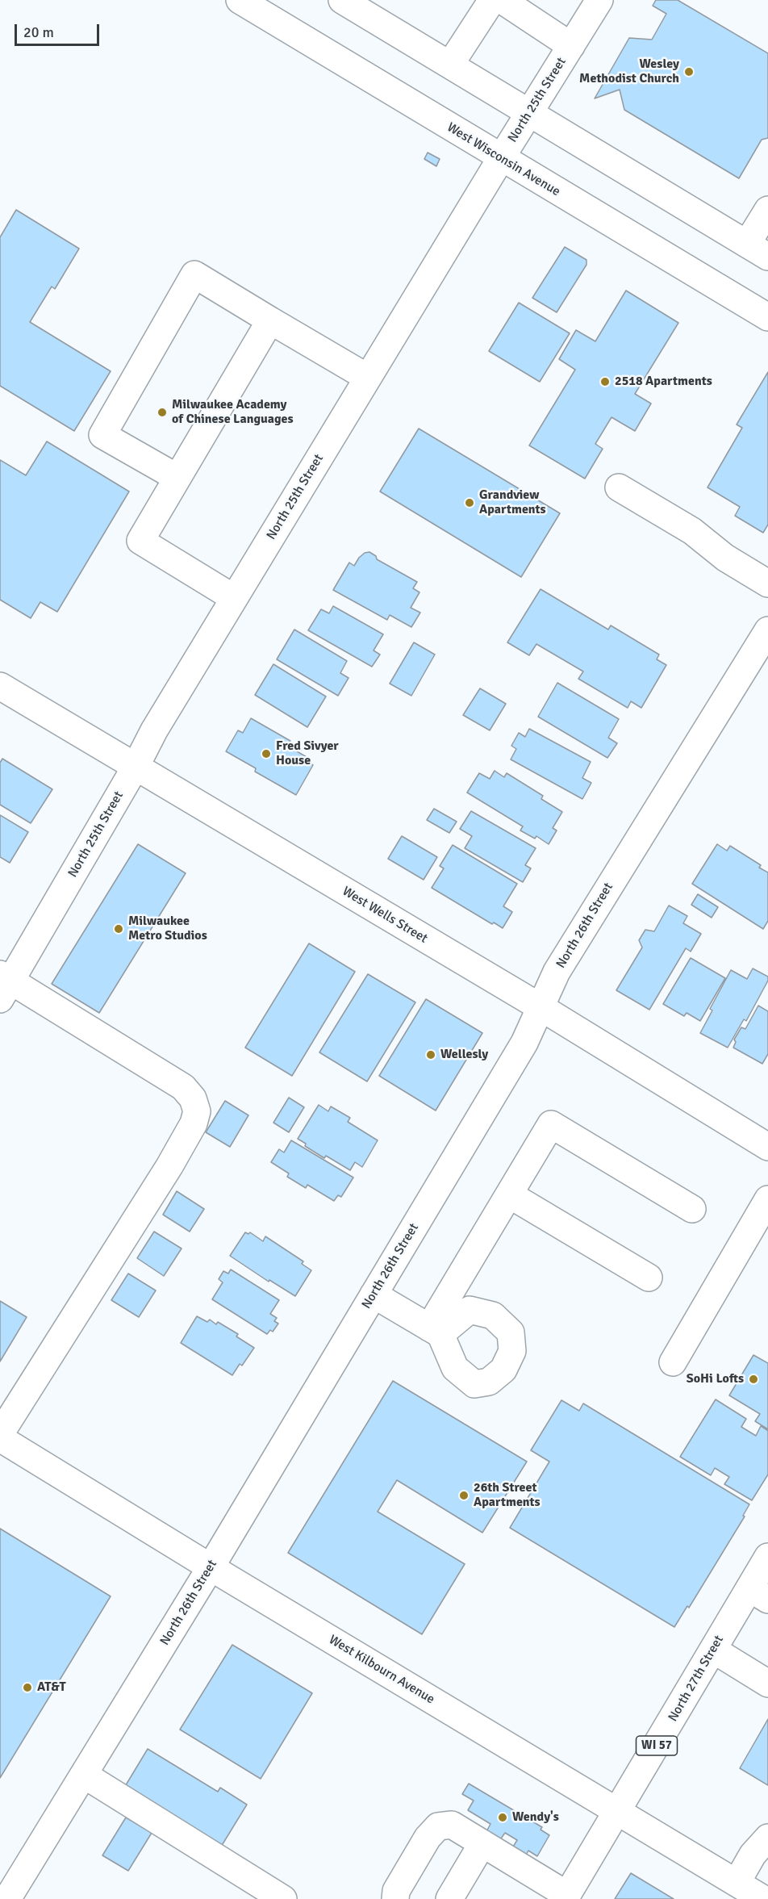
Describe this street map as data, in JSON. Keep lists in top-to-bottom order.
{
  "streets": {
    "street": [
      "North 25th Street",
      "West Wisconsin Avenue",
      "West Wells Street",
      "North 26th Street",
      "West Kilbourn Avenue",
      "North 27th Street",
      "WI 57"
    ]
  },
  "crossings": [
    ["North 25th Street", "West Wisconsin Avenue"],
    ["North 25th Street", "West Wells Street"],
    ["West Wells Street", "North 26th Street"],
    ["North 26th Street", "West Kilbourn Avenue"],
    ["West Kilbourn Avenue", "North 27th Street"]
  ],
  "places": [
    "Wesley Methodist Church",
    "2518 Apartments",
    "Milwaukee Academy of Chinese Languages",
    "Grandview Apartments",
    "Fred Sivyer House",
    "Milwaukee Metro Studios",
    "Wellesly",
    "SoHi Lofts",
    "26th Street Apartments",
    "AT&T",
    "Wendy's"
  ],
  "scale_bar": "20 m"
}
